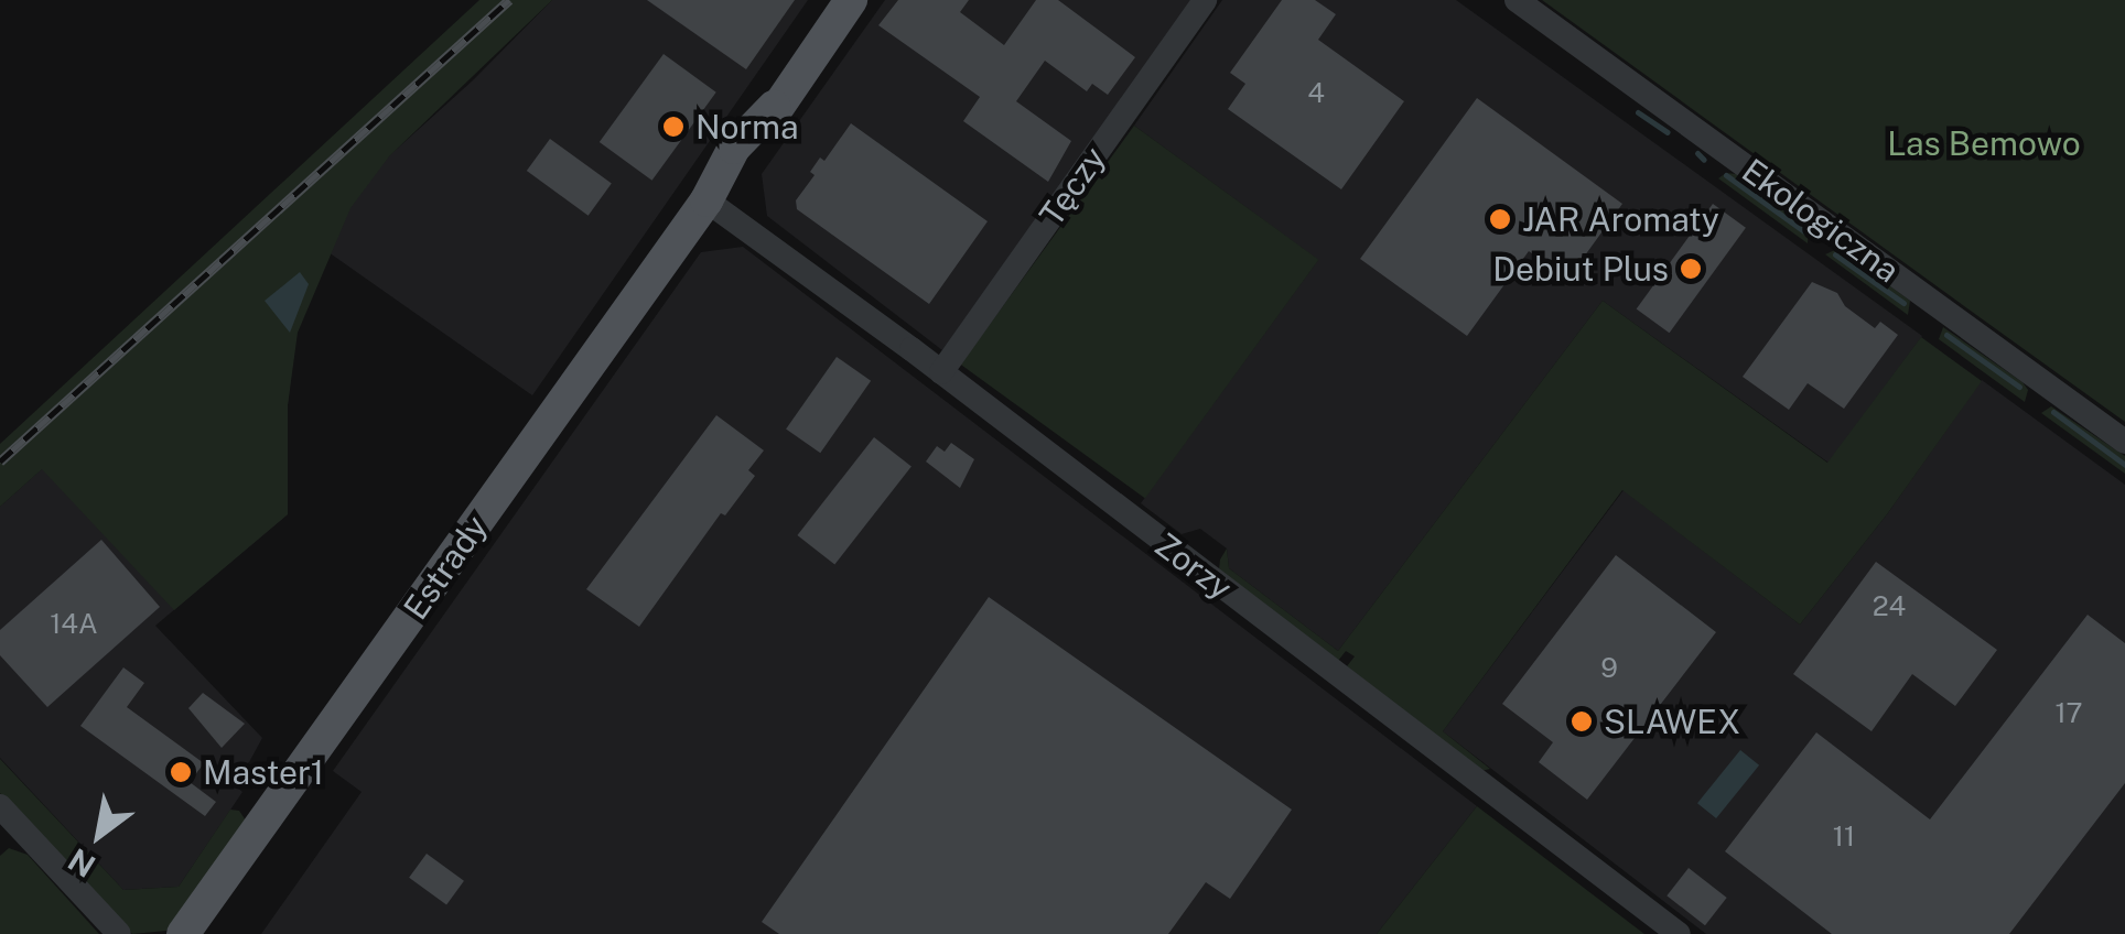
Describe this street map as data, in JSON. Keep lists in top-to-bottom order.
{
  "streets": {
    "main road": ["Estrady"],
    "street": ["Tęczy", "Ekologiczna", "Zorzy"]
  },
  "crossings": [
    ["Tęczy", "Zorzy"],
    ["Zorzy", "Estrady"]
  ],
  "parks": ["Las Bemowo"],
  "places": [
    "Norma",
    "JAR Aromaty",
    "Debiut Plus",
    "SLAWEX",
    "Master1"
  ],
  "house_numbers": [
    "4",
    "24",
    "14A",
    "9",
    "17",
    "11"
  ],
  "north": "bottom left"
}
